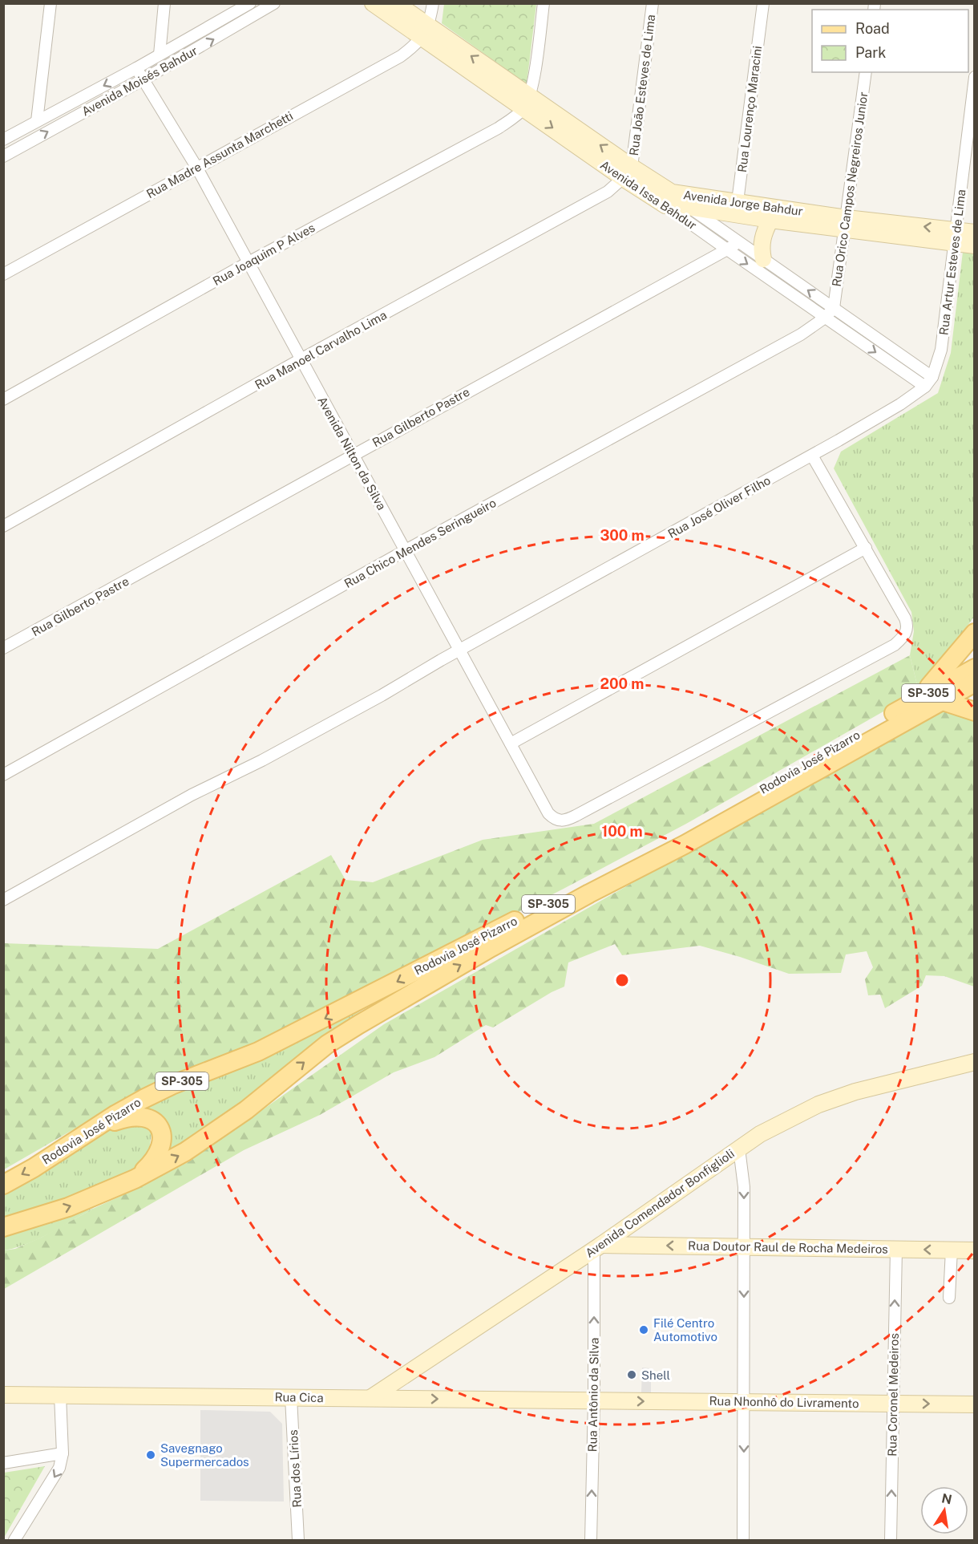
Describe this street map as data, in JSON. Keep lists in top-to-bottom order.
{
  "streets": {
    "main road": ["SP-305", "Rodovia José Pizarro"],
    "street": [
      "Avenida Moisés Bahdur",
      "Rua João Esteves de Lima",
      "Rua Lourenço Maracini",
      "Rua Madre Assunta Marchetti",
      "Rua Orico Campos Negreiros Junior",
      "Avenida Issa Bahdur",
      "Avenida Jorge Bahdur",
      "Rua Joaquim P Alves",
      "Rua Artur Esteves de Lima",
      "Rua Manoel Carvalho Lima",
      "Rua Gilberto Pastre",
      "Avenida Nilton da Silva",
      "Rua José Oliver Filho",
      "Rua Chico Mendes Seringueiro",
      "Avenida Comendador Bonfiglioli",
      "Rua Doutor Raul de Rocha Medeiros",
      "Rua Antônio da Silva",
      "Rua Coronel Medeiros",
      "Rua Cica",
      "Rua Nhonhô do Livramento",
      "Rua dos Lírios"
    ]
  },
  "crossings": [
    ["Avenida Moisés Bahdur", "Avenida Nilton da Silva"],
    ["Rua João Esteves de Lima", "Avenida Jorge Bahdur"],
    ["Rua João Esteves de Lima", "Rua Manoel Carvalho Lima"],
    ["Rua Lourenço Maracini", "Avenida Jorge Bahdur"],
    ["Rua Madre Assunta Marchetti", "Avenida Jorge Bahdur"],
    ["Rua Madre Assunta Marchetti", "Avenida Nilton da Silva"],
    ["Rua Orico Campos Negreiros Junior", "Avenida Issa Bahdur"],
    ["Rua Orico Campos Negreiros Junior", "Avenida Jorge Bahdur"],
    ["Rua Orico Campos Negreiros Junior", "Rua Chico Mendes Seringueiro"],
    ["Avenida Issa Bahdur", "Avenida Jorge Bahdur"],
    ["Avenida Issa Bahdur", "Rua Artur Esteves de Lima"],
    ["Avenida Issa Bahdur", "Rua Gilberto Pastre"],
    ["Avenida Issa Bahdur", "Rua José Oliver Filho"],
    ["Avenida Issa Bahdur", "Rua Chico Mendes Seringueiro"],
    ["Avenida Jorge Bahdur", "Rua Joaquim P Alves"],
    ["Avenida Jorge Bahdur", "Rua Artur Esteves de Lima"],
    ["Avenida Jorge Bahdur", "Rua Manoel Carvalho Lima"],
    ["Rua Joaquim P Alves", "Avenida Nilton da Silva"],
    ["Rua Artur Esteves de Lima", "Rua José Oliver Filho"],
    ["Rua Manoel Carvalho Lima", "Avenida Nilton da Silva"],
    ["Rua Gilberto Pastre", "Avenida Nilton da Silva"],
    ["Avenida Nilton da Silva", "Rua José Oliver Filho"],
    ["Avenida Nilton da Silva", "Rua Chico Mendes Seringueiro"],
    ["Avenida Comendador Bonfiglioli", "Rua Doutor Raul de Rocha Medeiros"],
    ["Avenida Comendador Bonfiglioli", "Rua Antônio da Silva"],
    ["Avenida Comendador Bonfiglioli", "Rua Cica"],
    ["Rua Doutor Raul de Rocha Medeiros", "Rua Antônio da Silva"],
    ["Rua Doutor Raul de Rocha Medeiros", "Rua Coronel Medeiros"],
    ["Rua Antônio da Silva", "Rua Cica"],
    ["Rua Antônio da Silva", "Rua Nhonhô do Livramento"],
    ["Rua Coronel Medeiros", "Rua Nhonhô do Livramento"],
    ["Rua Cica", "Rua Nhonhô do Livramento"],
    ["Rua Cica", "Rua dos Lírios"]
  ],
  "one_way": [
    "Rua Doutor Raul de Rocha Medeiros",
    "Rua Antônio da Silva",
    "Rua Coronel Medeiros",
    "Rua Nhonhô do Livramento"
  ],
  "places": ["Filé Centro Automotivo", "Shell", "Savegnago Supermercados"],
  "legend": ["Road", "Park"],
  "north": "top",
  "rings": ["300 m", "200 m", "100 m"]
}
